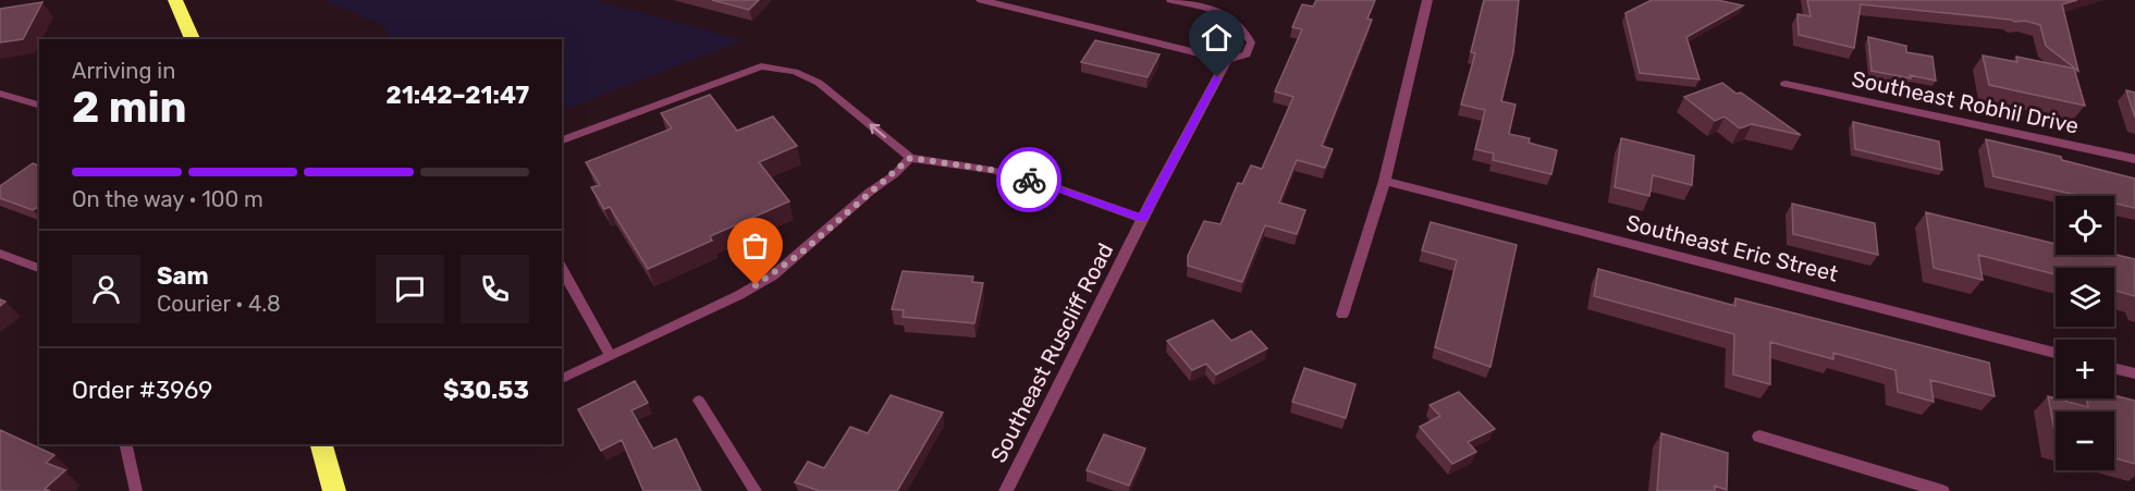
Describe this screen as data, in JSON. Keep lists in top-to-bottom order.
{
  "streets": {
    "street": ["Southeast Robhil Drive", "Southeast Eric Street", "Southeast Ruscliff Road"]
  },
  "page": {
    "heading": ["2 min", "Arriving in", "21:42–21:47"],
    "panel": [
      "Sam",
      "Courier · 4.8",
      "Order #3969",
      "$30.53"
    ],
    "bar": "On the way · 100 m",
    "map_buttons": ["+", "−"]
  }
}
